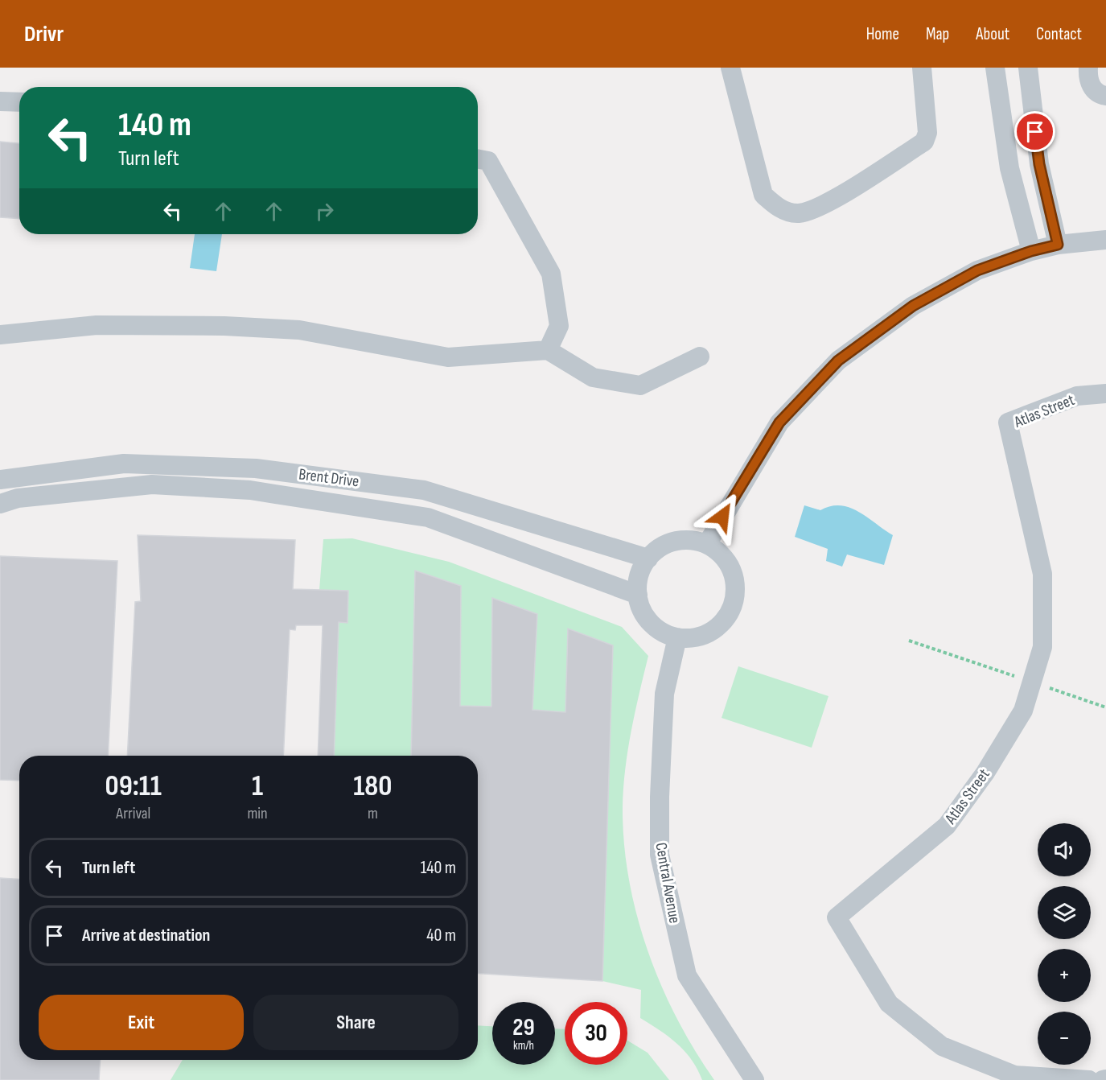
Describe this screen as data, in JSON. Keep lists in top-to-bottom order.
{
  "streets": {
    "street": ["Atlas Street", "Brent Drive", "Central Avenue"]
  },
  "crossings": [
    ["Brent Drive", "Central Avenue"]
  ],
  "page": {
    "header": "Drivr",
    "nav": [
      "Home",
      "Map",
      "About",
      "Contact"
    ],
    "turn": ["140 m", "Turn left"],
    "eta": [
      "09:11",
      "Arrival",
      "1",
      "min",
      "180",
      "m"
    ],
    "map_buttons": ["+", "−"],
    "list": [
      {
        "name": "Turn left",
        "value": "140 m"
      },
      {
        "name": "Arrive at destination",
        "value": "40 m"
      }
    ],
    "buttons": ["Exit", "Share"],
    "speed": "29 km/h",
    "limit": "30"
  }
}
